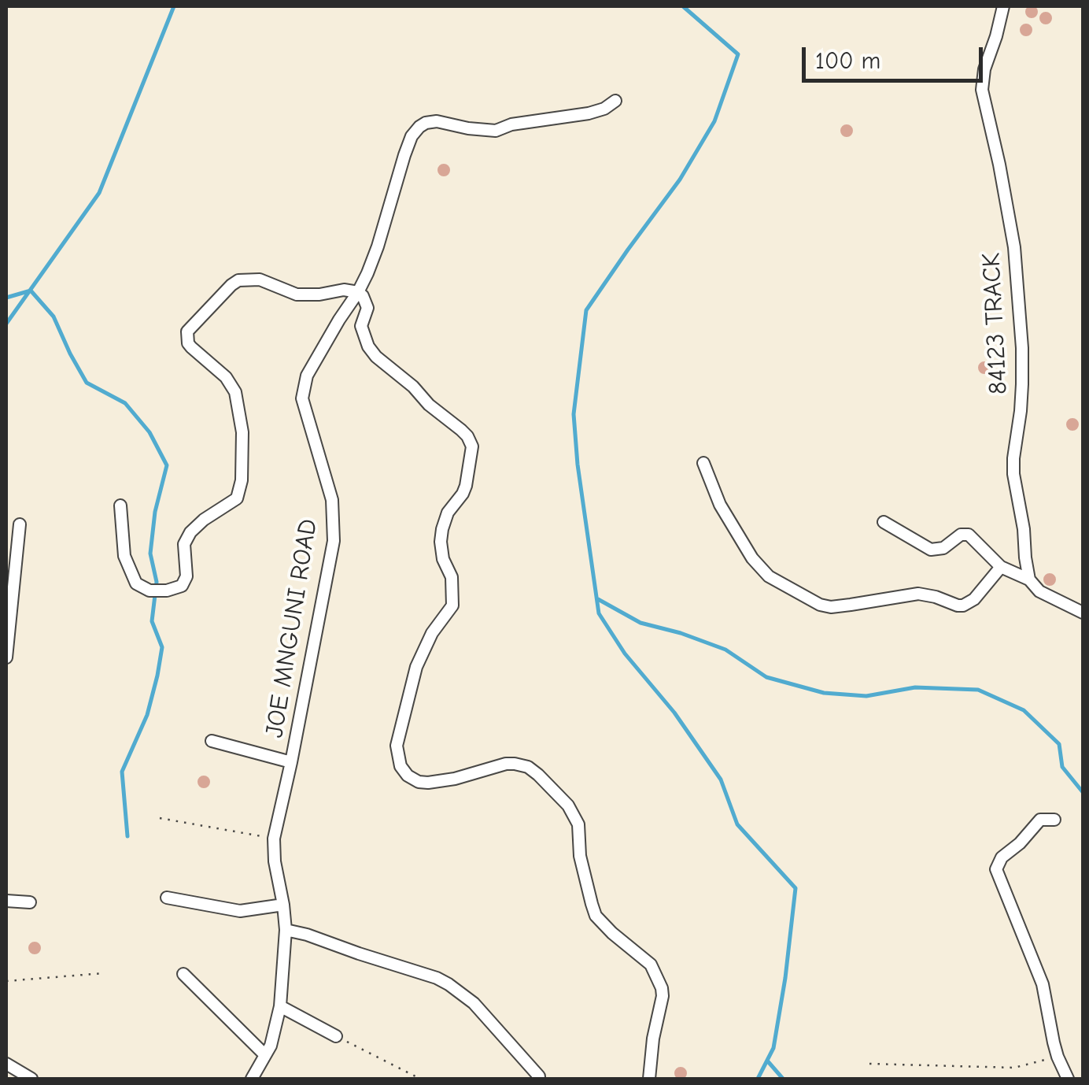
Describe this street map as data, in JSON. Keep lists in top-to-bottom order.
{
  "streets": {
    "street": ["84123 TRACK", "JOE MNGUNI ROAD"]
  },
  "scale_bar": "100 m"
}
